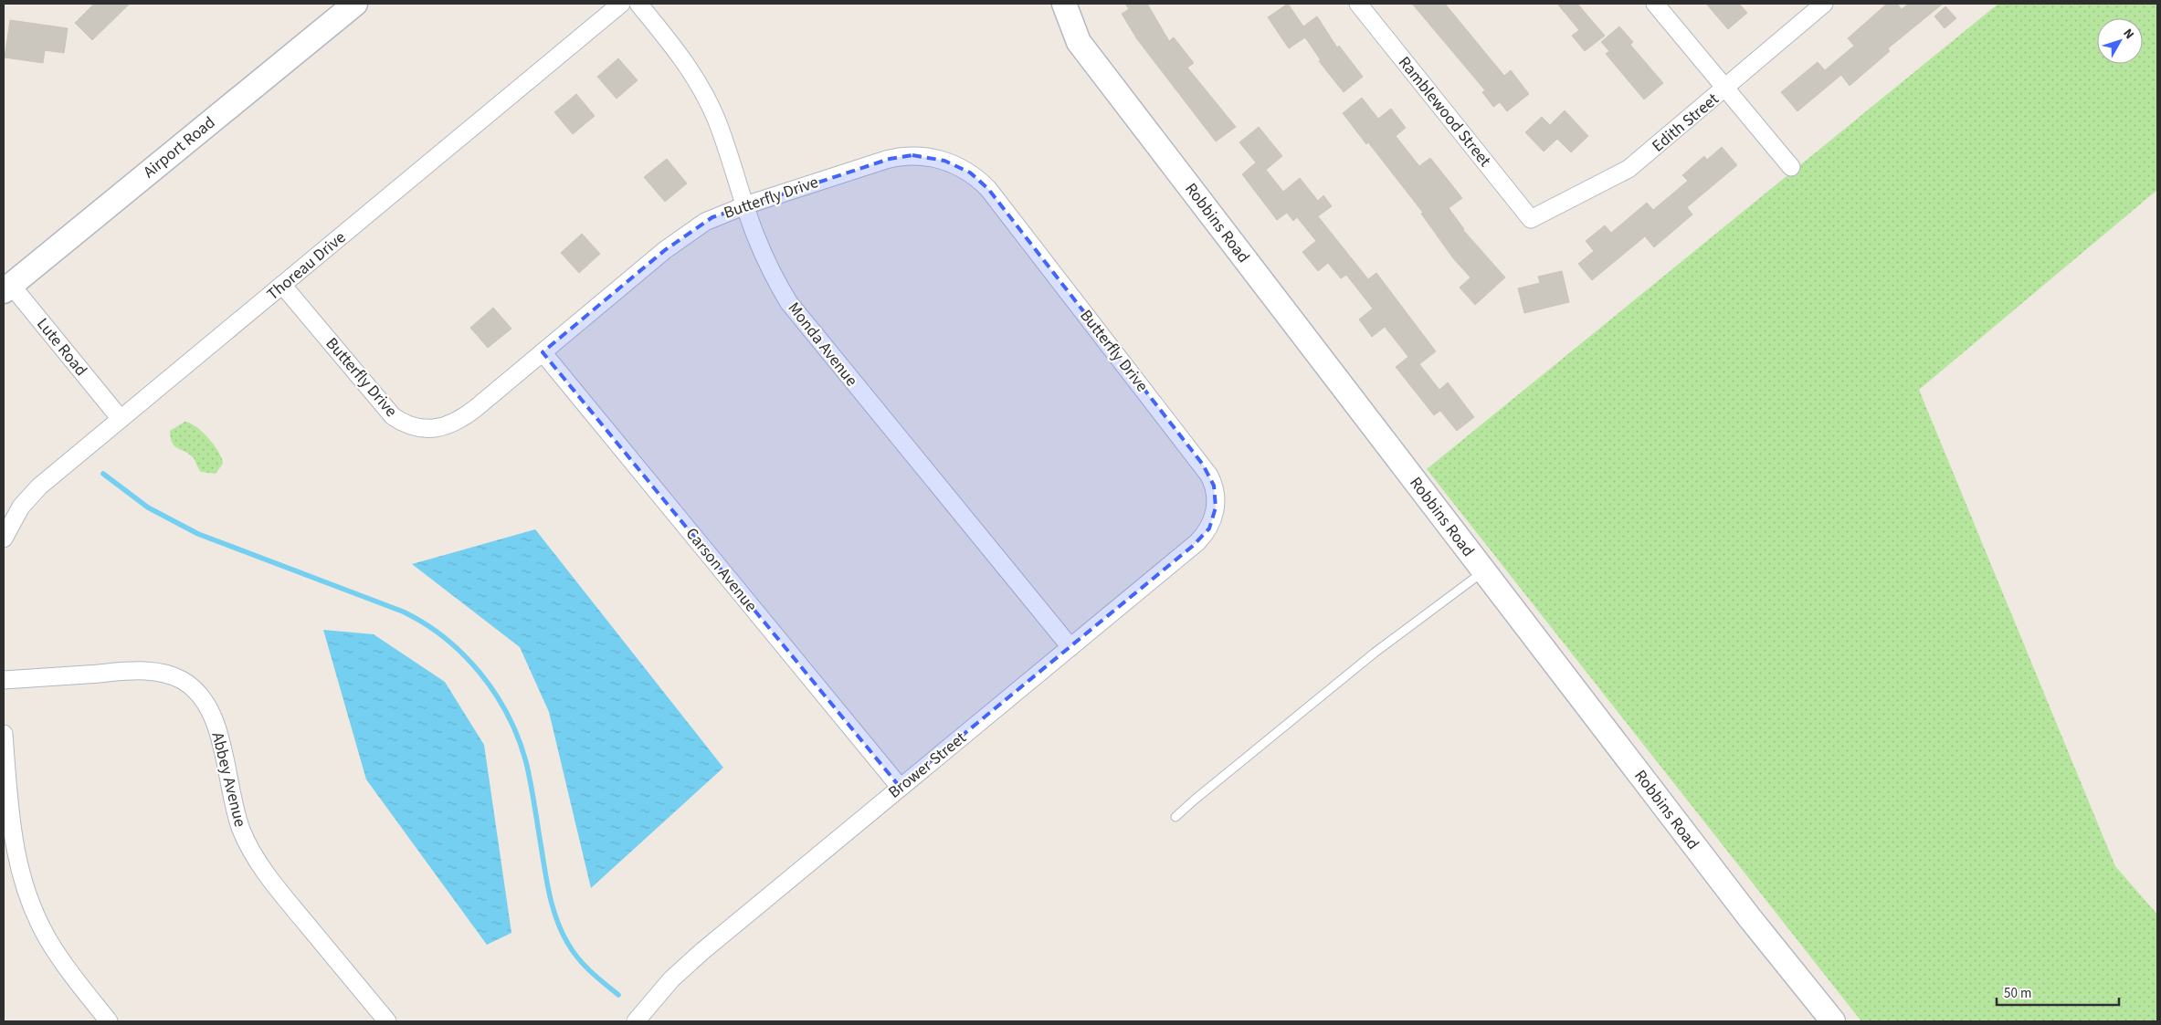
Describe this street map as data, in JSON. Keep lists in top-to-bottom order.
{
  "streets": {
    "street": [
      "Ramblewood Street",
      "Edith Street",
      "Airport Road",
      "Butterfly Drive",
      "Robbins Road",
      "Thoreau Drive",
      "Monda Avenue",
      "Lute Road",
      "Carson Avenue",
      "Brower Street",
      "Abbey Avenue"
    ]
  },
  "crossings": [
    ["Ramblewood Street", "Edith Street"],
    ["Airport Road", "Lute Road"],
    ["Butterfly Drive", "Thoreau Drive"],
    ["Butterfly Drive", "Monda Avenue"],
    ["Butterfly Drive", "Carson Avenue"],
    ["Butterfly Drive", "Brower Street"],
    ["Thoreau Drive", "Lute Road"],
    ["Monda Avenue", "Brower Street"],
    ["Carson Avenue", "Brower Street"]
  ],
  "scale_bar": "50 m",
  "north": "top right"
}
